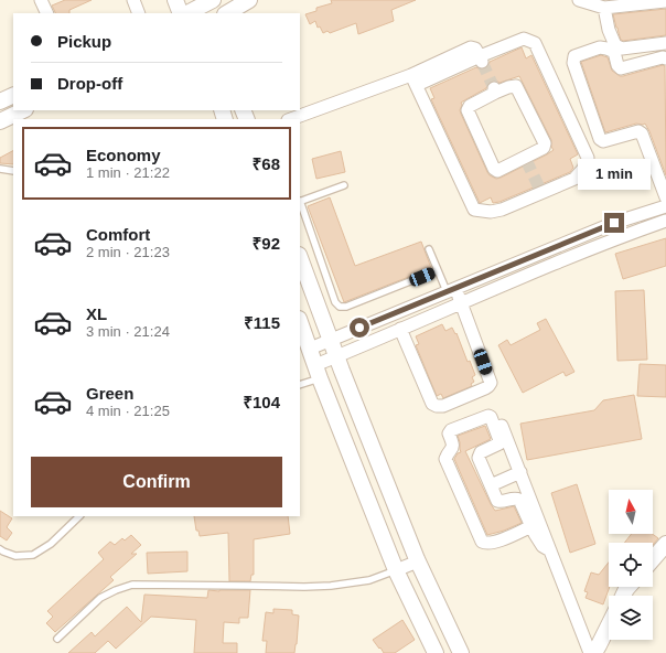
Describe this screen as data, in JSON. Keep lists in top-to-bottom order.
{
  "north": "top",
  "page": {
    "banner": ["Pickup", "Drop-off"],
    "list": [
      {
        "name": "Economy",
        "note": "1 min · 21:22",
        "value": "₹68"
      },
      {
        "name": "Comfort",
        "note": "2 min · 21:23",
        "value": "₹92"
      },
      {
        "name": "XL",
        "note": "3 min · 21:24",
        "value": "₹115"
      },
      {
        "name": "Green",
        "note": "4 min · 21:25",
        "value": "₹104"
      }
    ],
    "bubble": "1 min",
    "buttons": "Confirm"
  }
}
